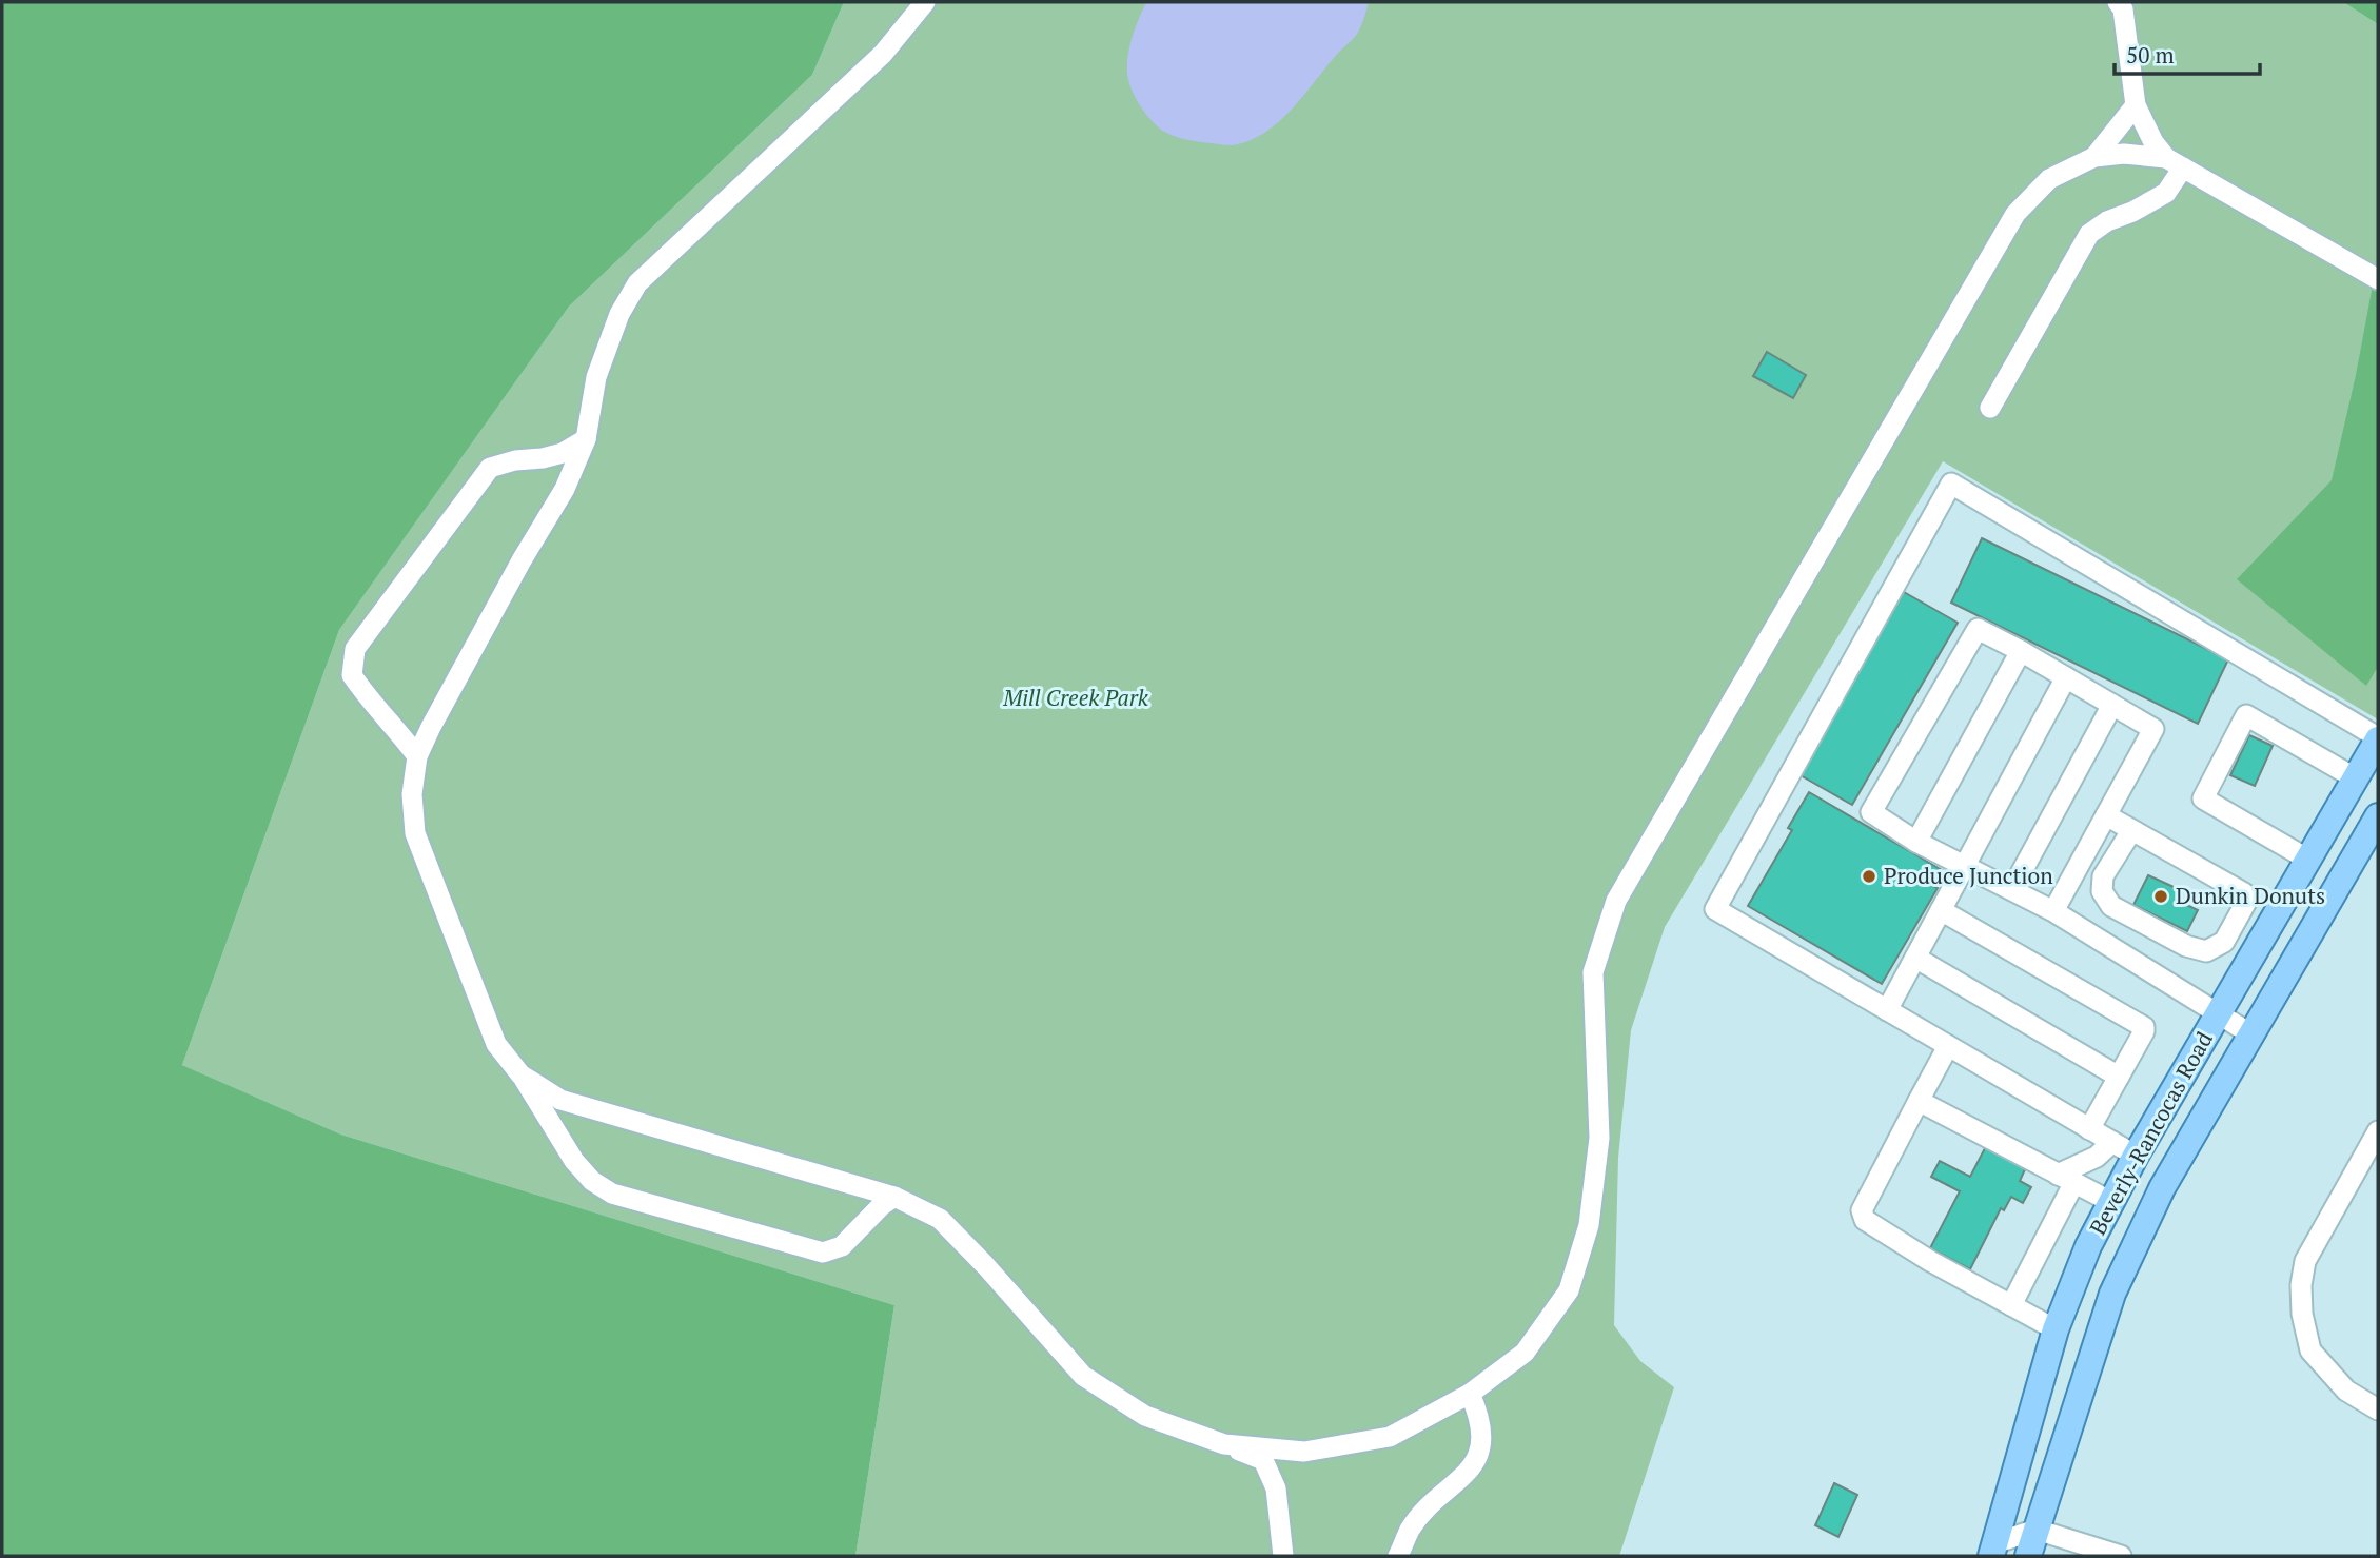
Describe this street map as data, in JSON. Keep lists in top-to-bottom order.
{
  "streets": {
    "main road": ["Beverly-Rancocas Road"]
  },
  "parks": ["Mill Creek Park"],
  "places": ["Produce Junction", "Dunkin Donuts"],
  "scale_bar": "50 m"
}
